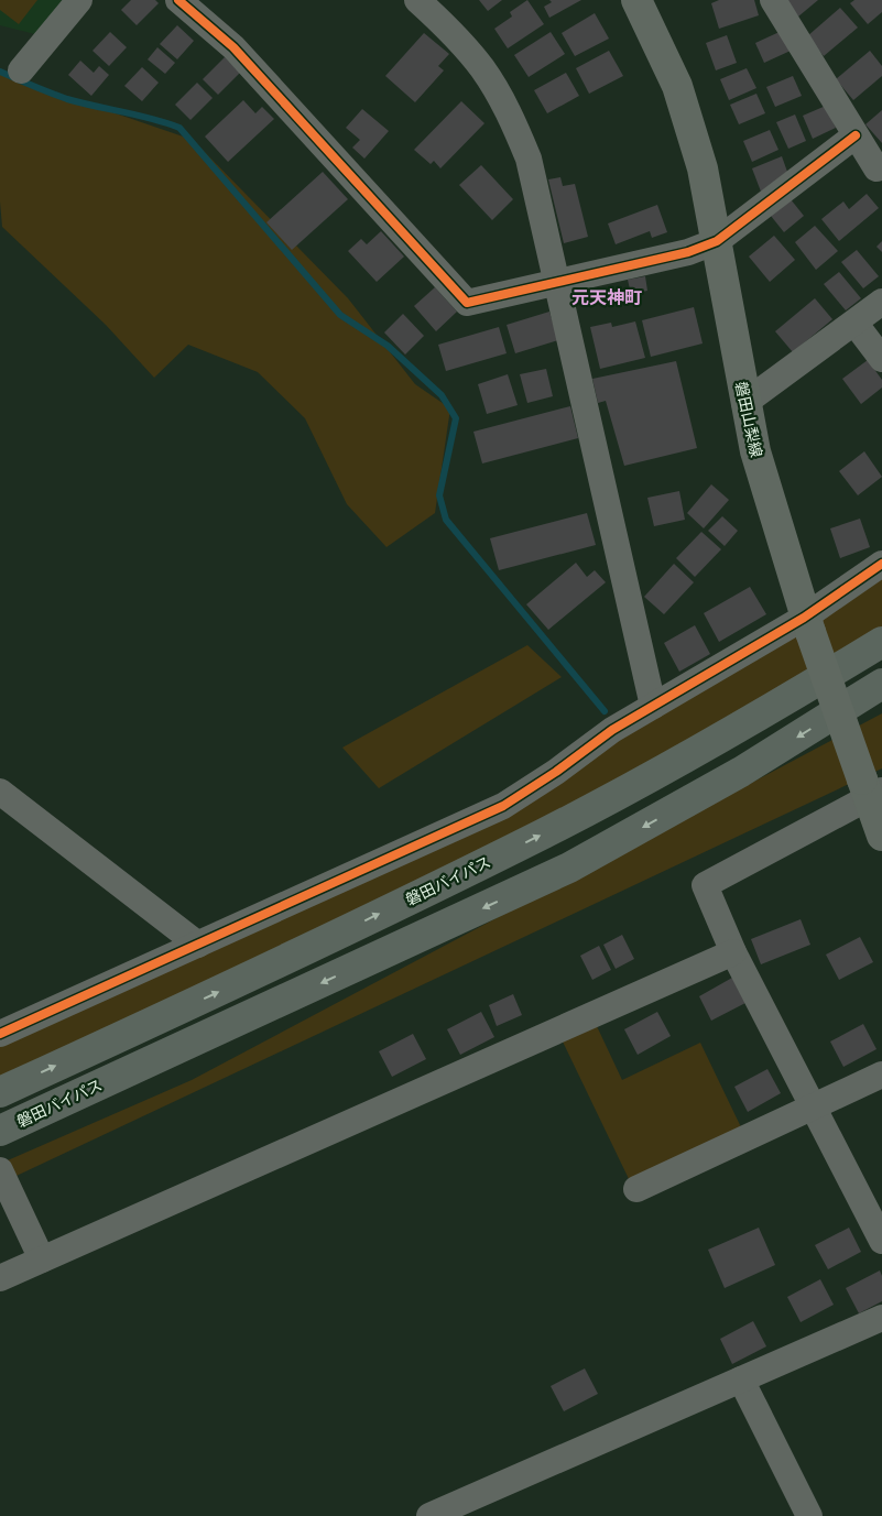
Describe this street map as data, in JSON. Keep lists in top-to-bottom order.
{
  "streets": {
    "highway": ["磐田バイパス"],
    "main road": ["磐田山梨線"]
  },
  "districts": ["元天神町"]
}
